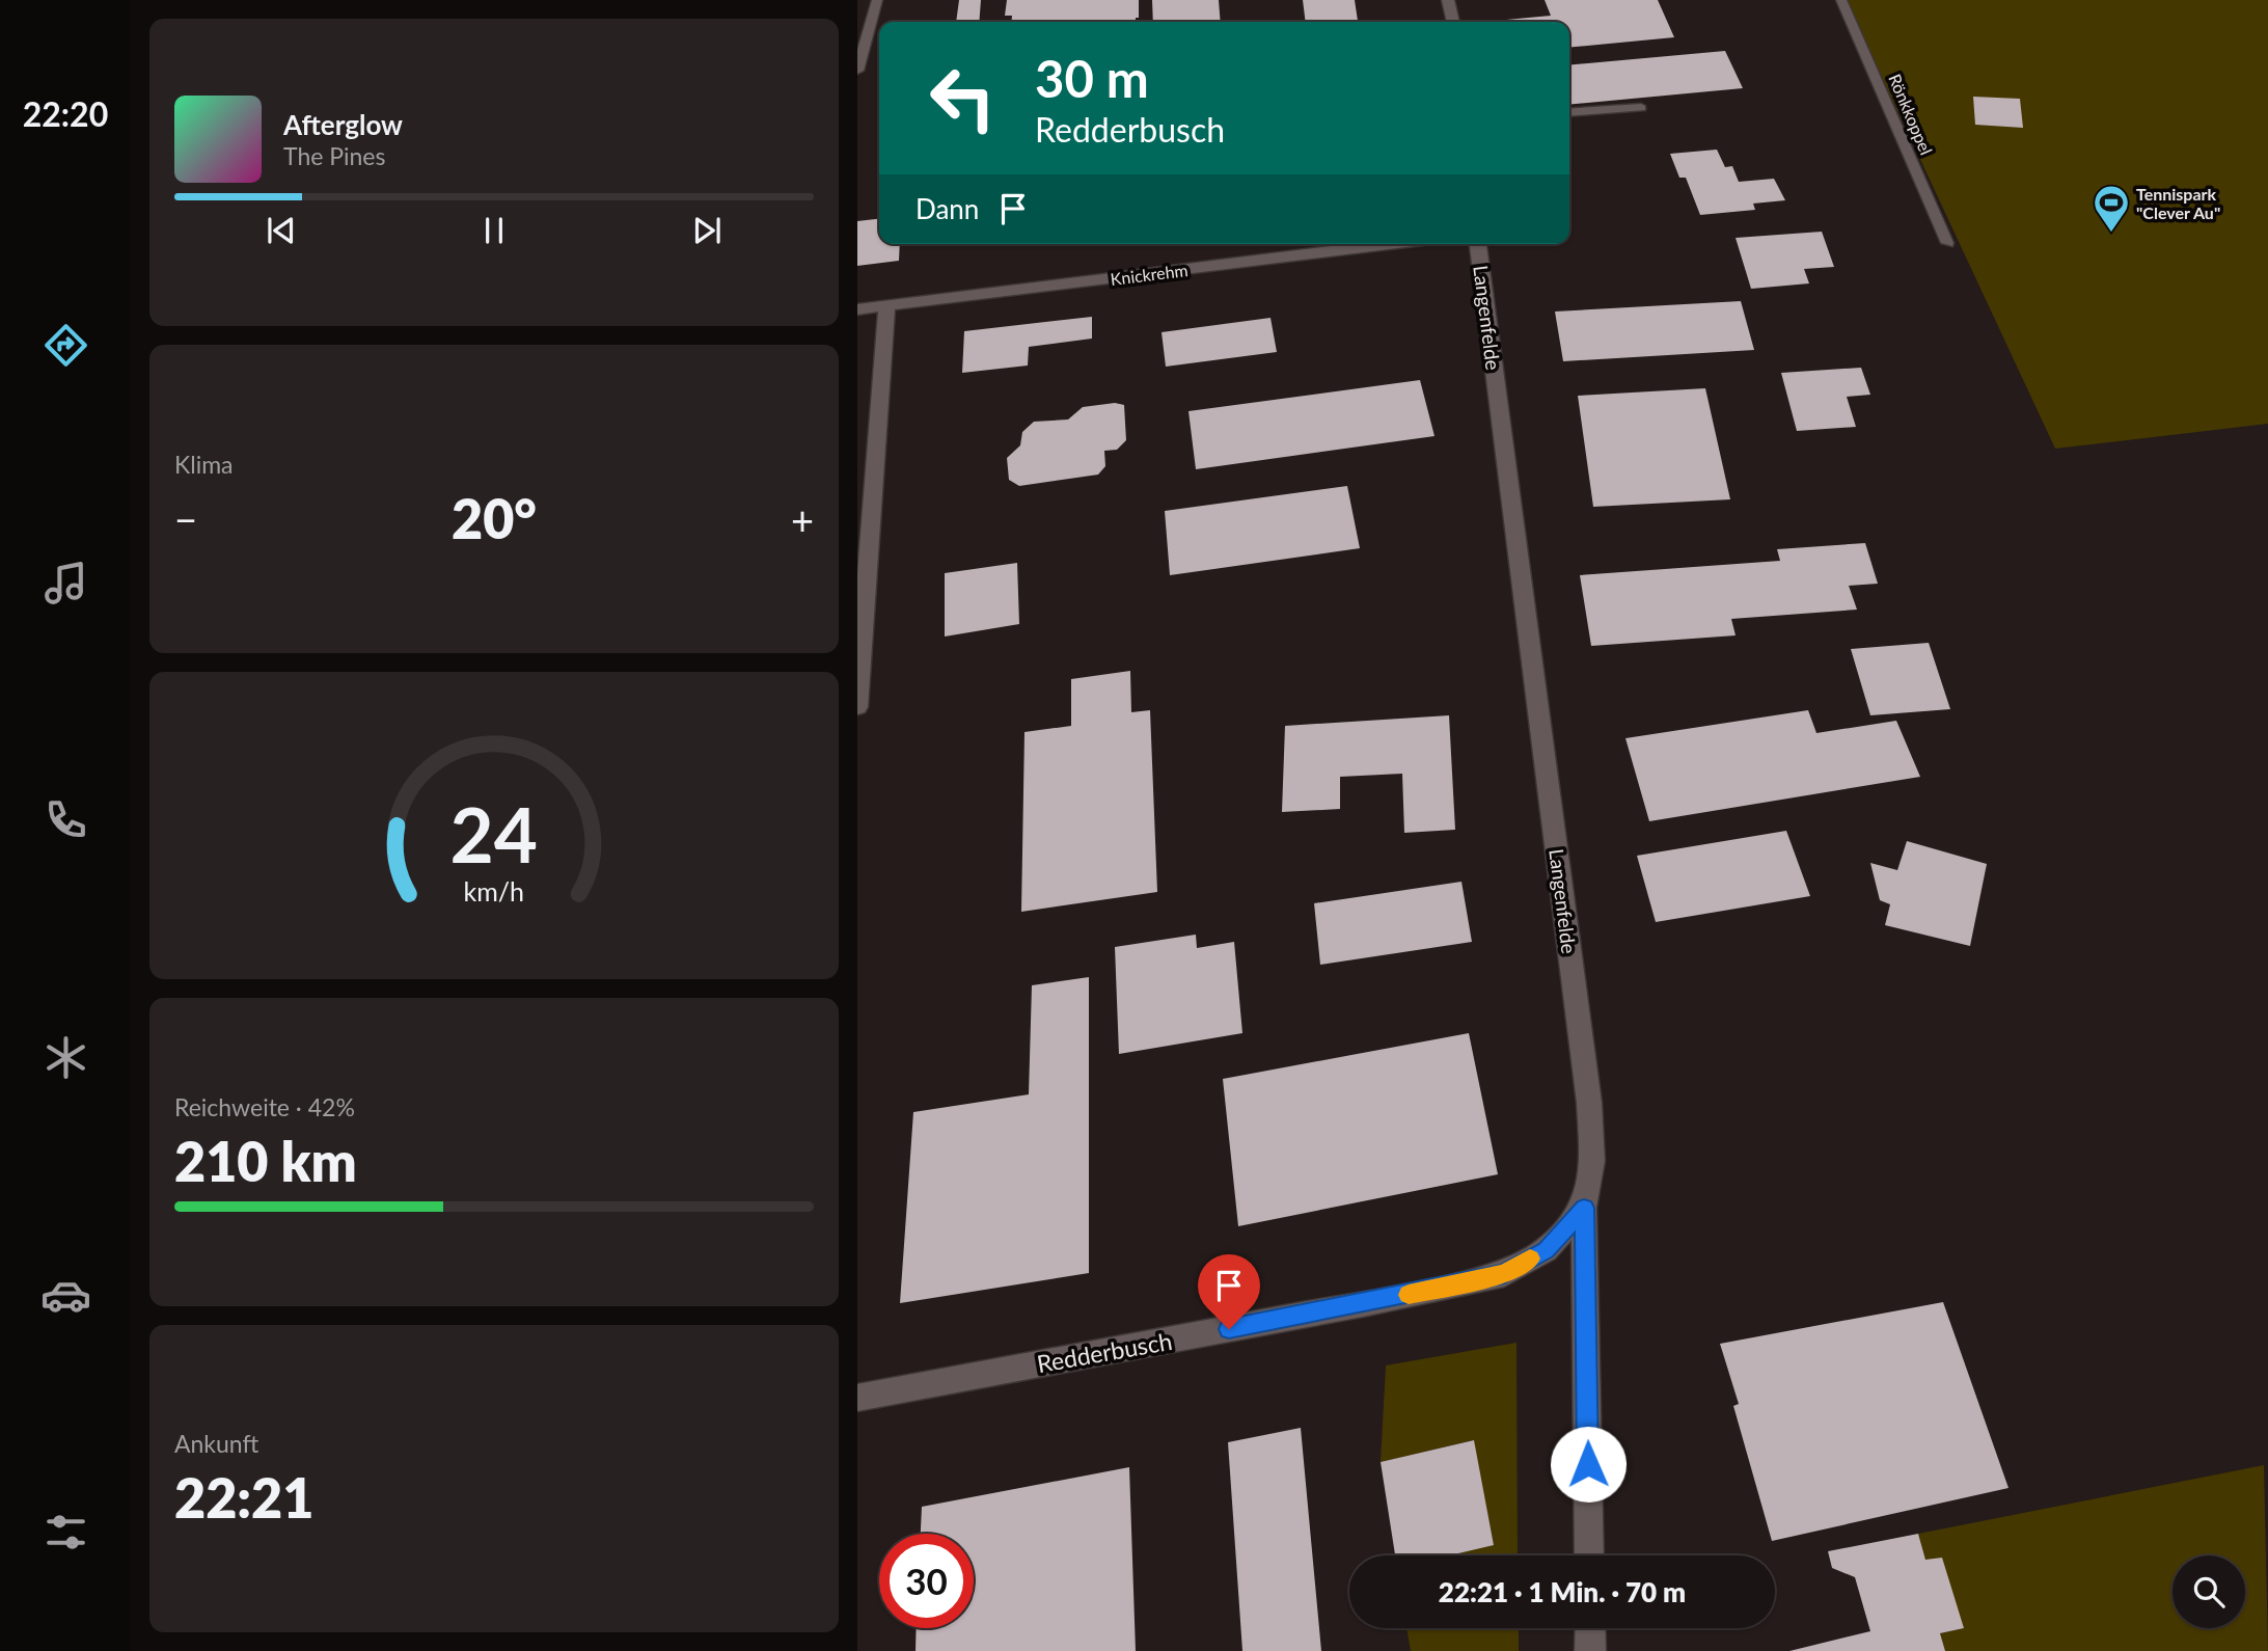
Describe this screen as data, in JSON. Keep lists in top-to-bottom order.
{
  "streets": {
    "street": ["Knickrehm", "Langenfelde", "Redderbusch"],
    "lane": ["Rönkkoppel"]
  },
  "crossings": [
    ["Langenfelde", "Redderbusch"]
  ],
  "places": {
    "sports": ["Tennispark \"Clever Au\""]
  },
  "page": {
    "tabs": "22:20",
    "turn": ["30 m", "Redderbusch"],
    "song": ["Afterglow", "The Pines"],
    "then": "Dann",
    "tile": [
      "Klima",
      ["Reichweite · 42%", "210 km"],
      ["Ankunft", "22:21"]
    ],
    "heat": ["−", "20°", "+"],
    "limit": "30",
    "trip": "22:21 · 1 Min. · 70 m",
    "gauge": ["24", "km/h"]
  }
}
